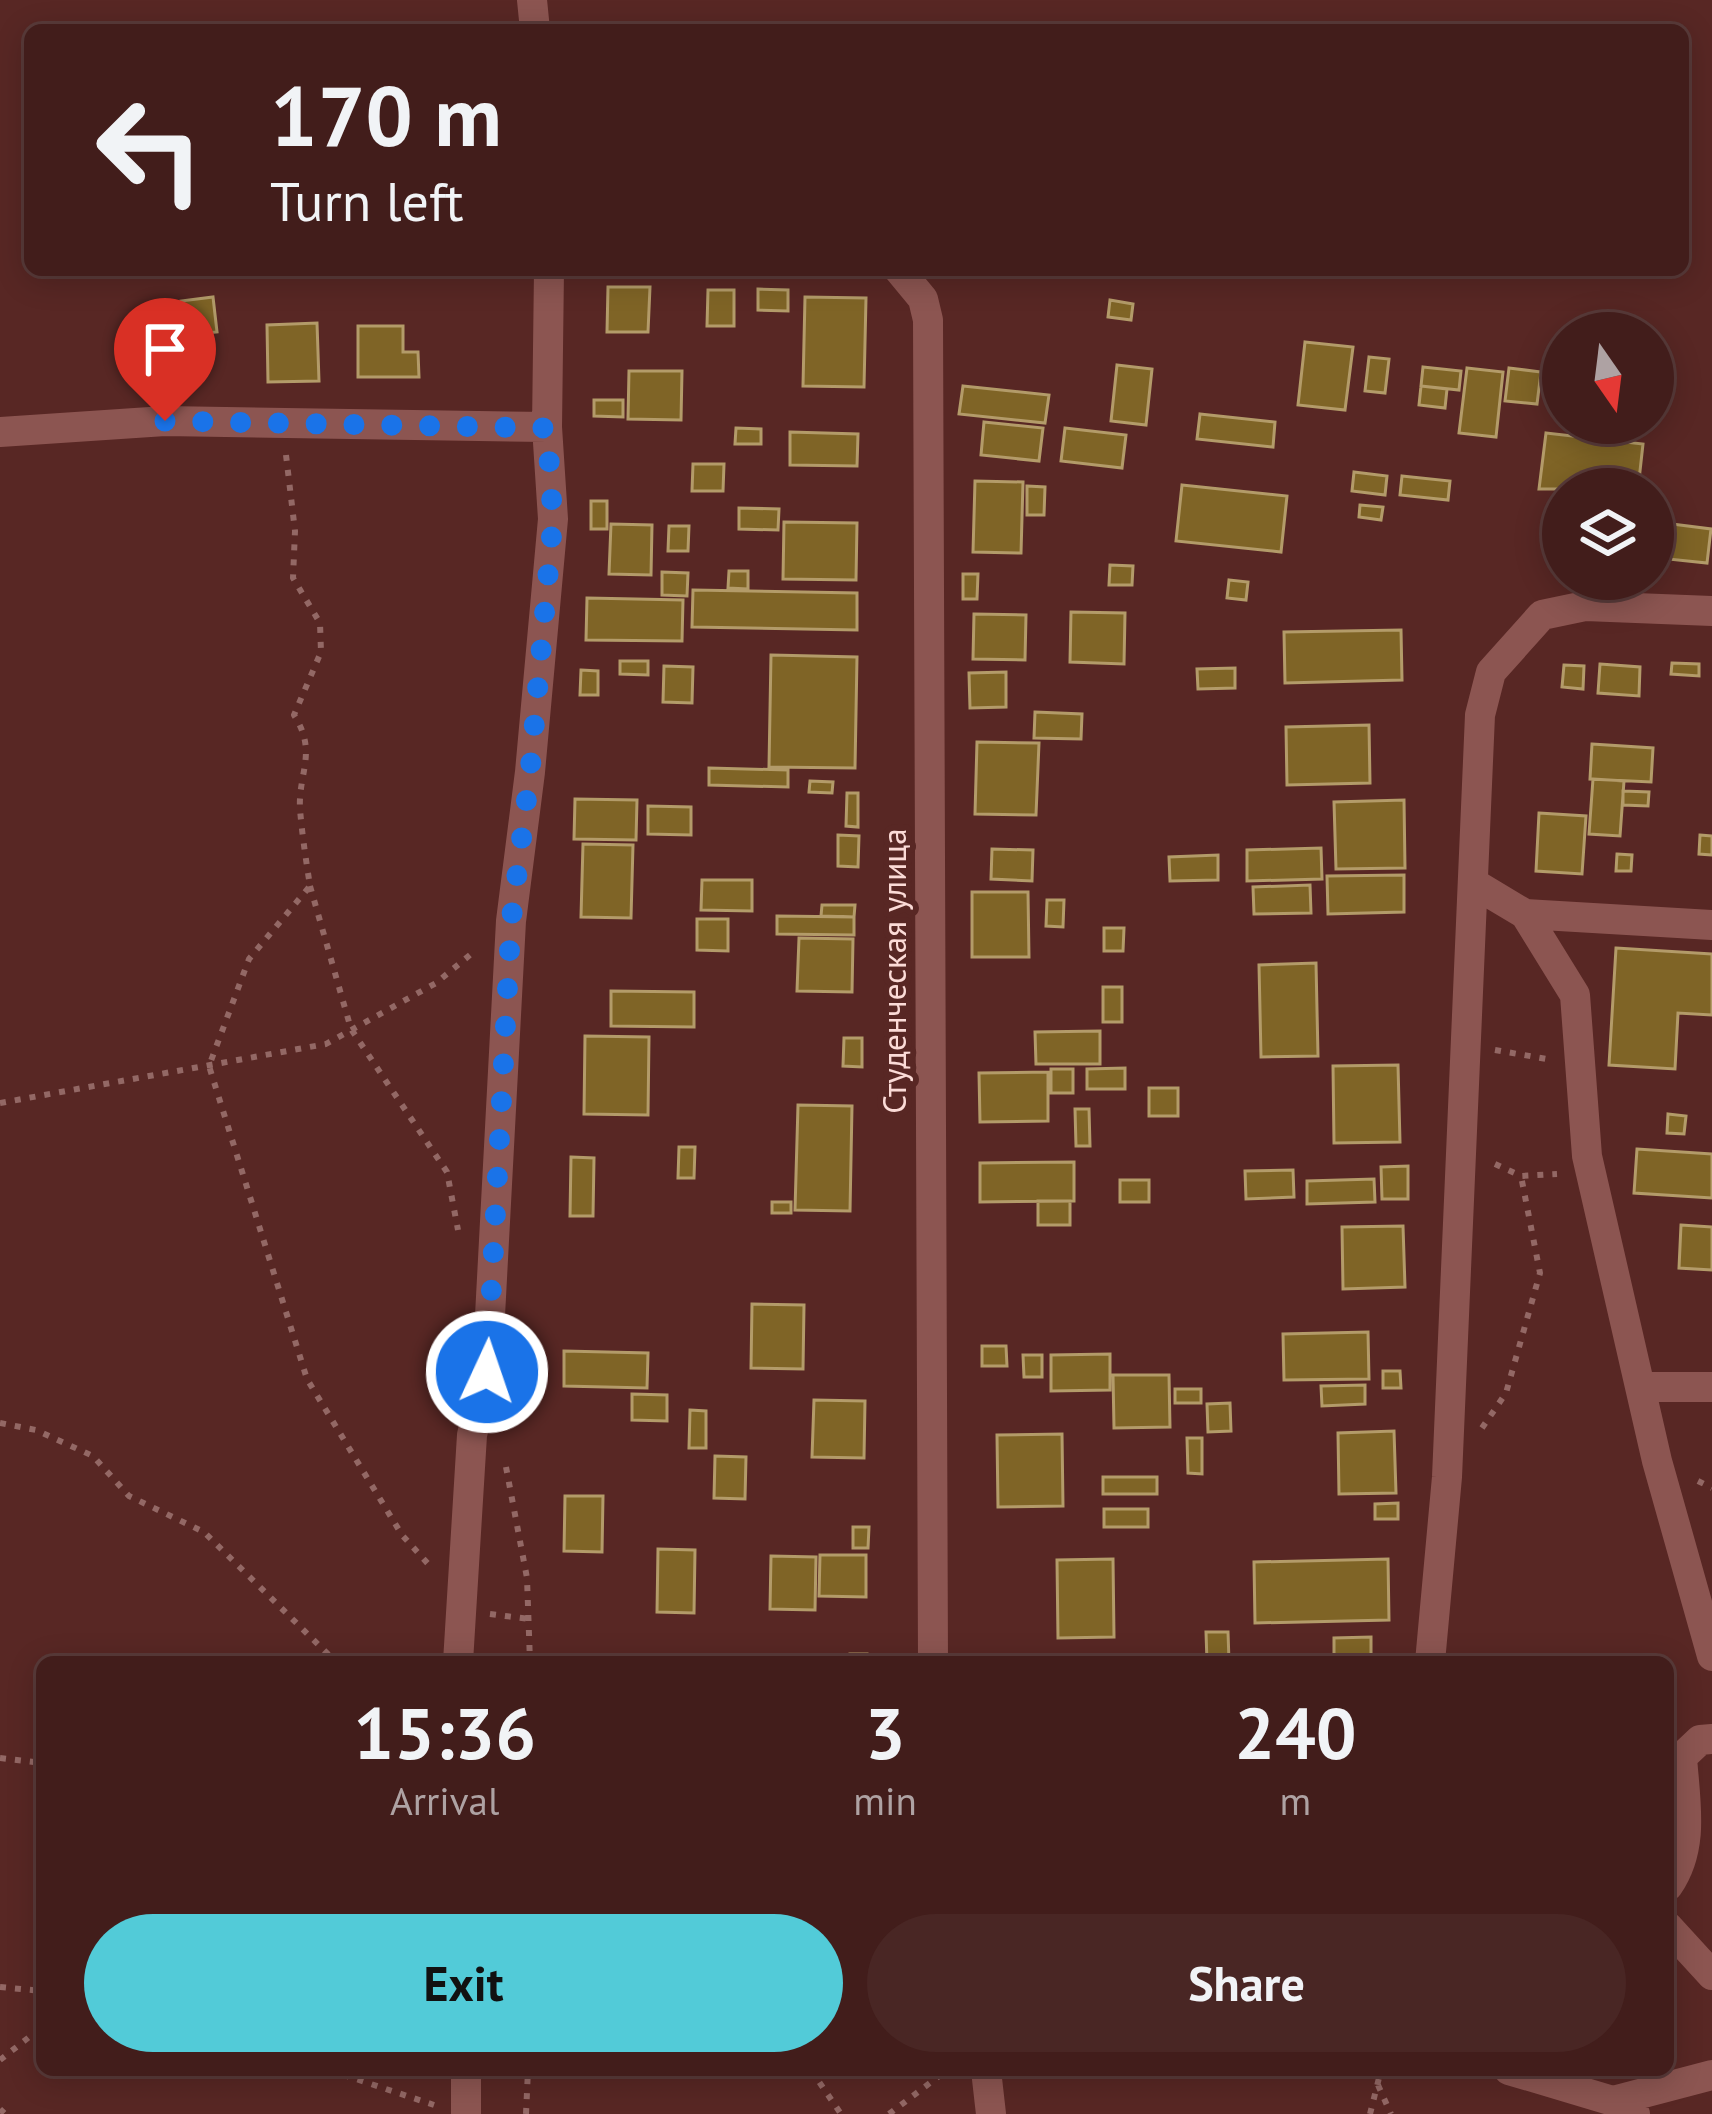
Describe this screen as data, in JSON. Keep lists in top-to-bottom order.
{
  "streets": {
    "street": ["Студенческая улица"]
  },
  "north": "bottom",
  "page": {
    "turn": ["170 m", "Turn left"],
    "eta": [
      "15:36",
      "Arrival",
      "3",
      "min",
      "240",
      "m"
    ],
    "buttons": ["Exit", "Share"]
  }
}
